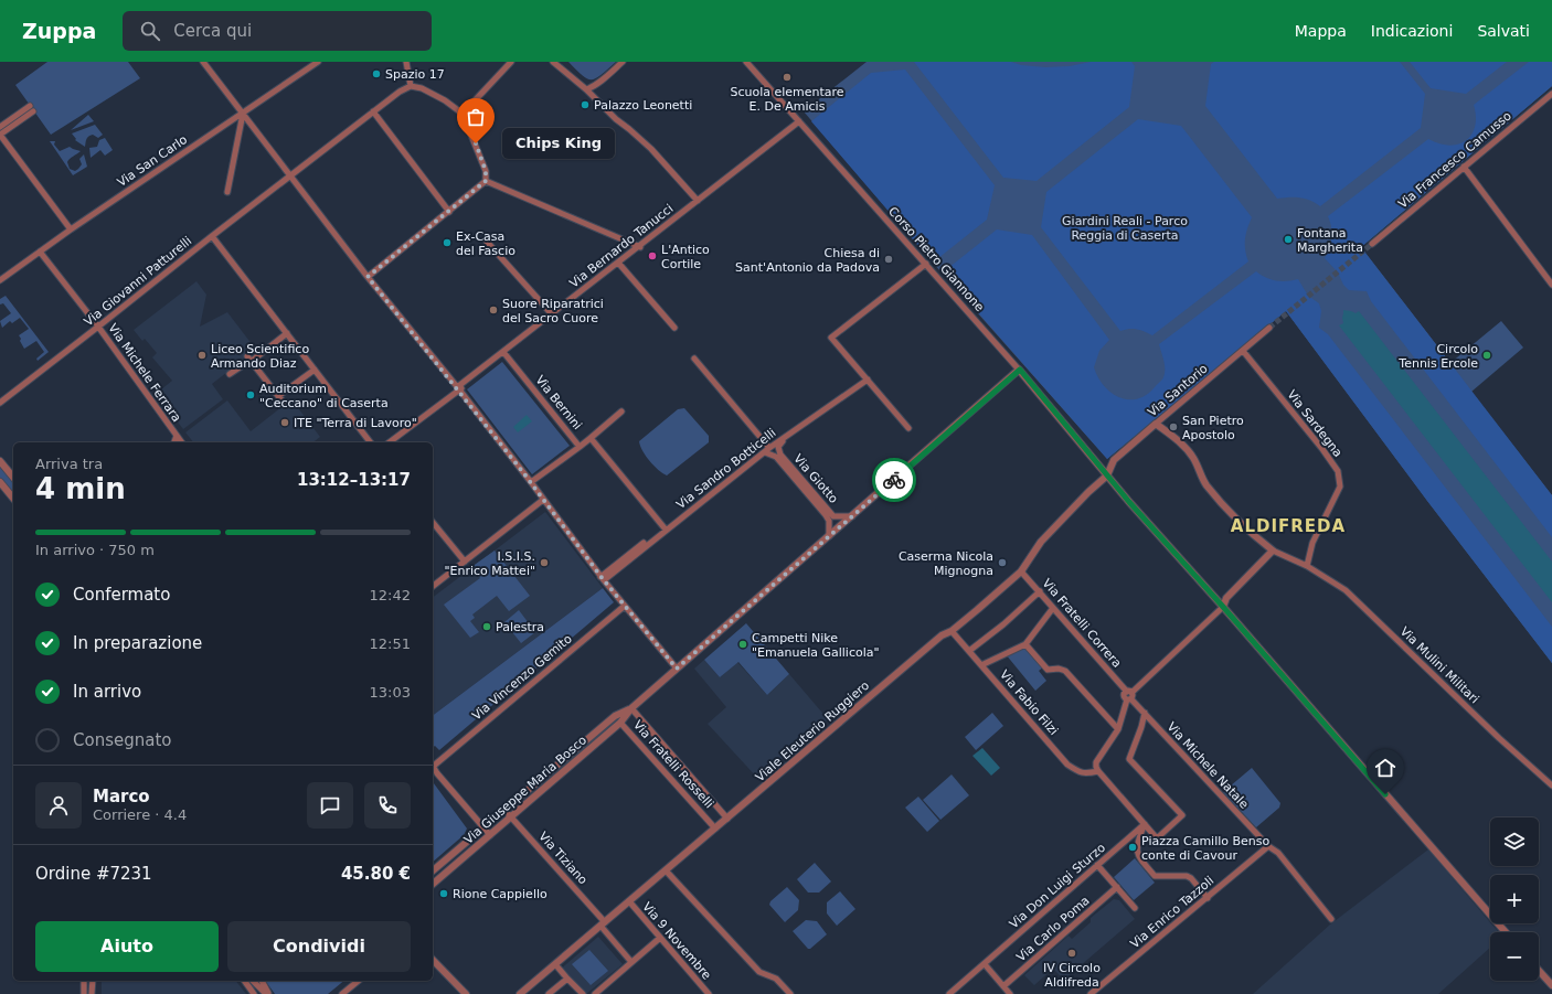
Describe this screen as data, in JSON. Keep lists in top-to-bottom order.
{
  "streets": {
    "street": [
      "Via Francesco Camusso",
      "Via San Carlo",
      "Via Bernardo Tanucci",
      "Corso Pietro Giannone",
      "Via Giovanni Patturelli",
      "Via Michele Ferrara",
      "Via Santorio",
      "Via Bernini",
      "Via Sardegna",
      "Via Sandro Botticelli",
      "Via Giotto",
      "Via Fratelli Correra",
      "Via Mulini Militari",
      "Via Vincenzo Gemito",
      "Via Fabio Filzi",
      "Viale Eleuterio Ruggiero",
      "Via Fratelli Rosselli",
      "Via Michele Natale",
      "Via Giuseppe Maria Bosco",
      "Via Tiziano",
      "Via Don Luigi Sturzo",
      "Via Enrico Tazzoli",
      "Via Carlo Poma",
      "Via 9 Novembre"
    ]
  },
  "crossings": [
    ["Via San Carlo", "Via Michele Ferrara"],
    ["Via Bernardo Tanucci", "Corso Pietro Giannone"],
    ["Via Bernardo Tanucci", "Via Bernini"],
    ["Corso Pietro Giannone", "Via Santorio"],
    ["Corso Pietro Giannone", "Viale Eleuterio Ruggiero"],
    ["Corso Pietro Giannone", "Via Giuseppe Maria Bosco"],
    ["Via Giovanni Patturelli", "Via Michele Ferrara"],
    ["Via Santorio", "Via Sardegna"],
    ["Via Santorio", "Viale Eleuterio Ruggiero"],
    ["Via Bernini", "Via Sandro Botticelli"],
    ["Via Sardegna", "Via Mulini Militari"],
    ["Via Sandro Botticelli", "Via Giotto"],
    ["Via Giotto", "Via Giuseppe Maria Bosco"],
    ["Via Fratelli Correra", "Viale Eleuterio Ruggiero"],
    ["Via Fratelli Correra", "Via Michele Natale"],
    ["Via Fabio Filzi", "Viale Eleuterio Ruggiero"],
    ["Viale Eleuterio Ruggiero", "Via Fratelli Rosselli"],
    ["Viale Eleuterio Ruggiero", "Via Tiziano"],
    ["Viale Eleuterio Ruggiero", "Via 9 Novembre"],
    ["Via Fratelli Rosselli", "Via Giuseppe Maria Bosco"],
    ["Via Michele Natale", "Via Enrico Tazzoli"],
    ["Via Giuseppe Maria Bosco", "Via Tiziano"]
  ],
  "districts": ["ALDIFREDA"],
  "parks": ["Giardini Reali - Parco Reggia di Caserta"],
  "places": [
    "Spazio 17",
    "Scuola elementare E. De Amicis",
    "Palazzo Leonetti",
    "Chips King",
    "Fontana Margherita",
    "Ex-Casa del Fascio",
    "L'Antico Cortile",
    "Chiesa di Sant'Antonio da Padova",
    "Suore Riparatrici del Sacro Cuore",
    "Liceo Scientifico Armando Diaz",
    "Circolo Tennis Ercole",
    "Auditorium \"Ceccano\" di Caserta",
    "ITE \"Terra di Lavoro\"",
    "San Pietro Apostolo",
    "I.S.I.S. \"Enrico Mattei\"",
    "Caserma Nicola Mignogna",
    "Palestra",
    "Campetti Nike \"Emanuela Gallicola\"",
    "Piazza Camillo Benso conte di Cavour",
    "Rione Cappiello",
    "IV Circolo Aldifreda"
  ],
  "page": {
    "header": "Zuppa",
    "search": "Cerca qui",
    "nav": ["Mappa", "Indicazioni", "Salvati"],
    "bubble": "Chips King",
    "heading": ["4 min", "Arriva tra", "13:12–13:17"],
    "panel": [
      "Marco",
      "Corriere · 4.4",
      "Ordine #7231",
      "45.80 €"
    ],
    "bar": "In arrivo · 750 m",
    "list": [
      ["Confermato", "12:42"],
      ["In preparazione", "12:51"],
      ["In arrivo", "13:03"],
      "Consegnato"
    ],
    "map_buttons": ["+", "−"],
    "buttons": ["Aiuto", "Condividi"]
  }
}
